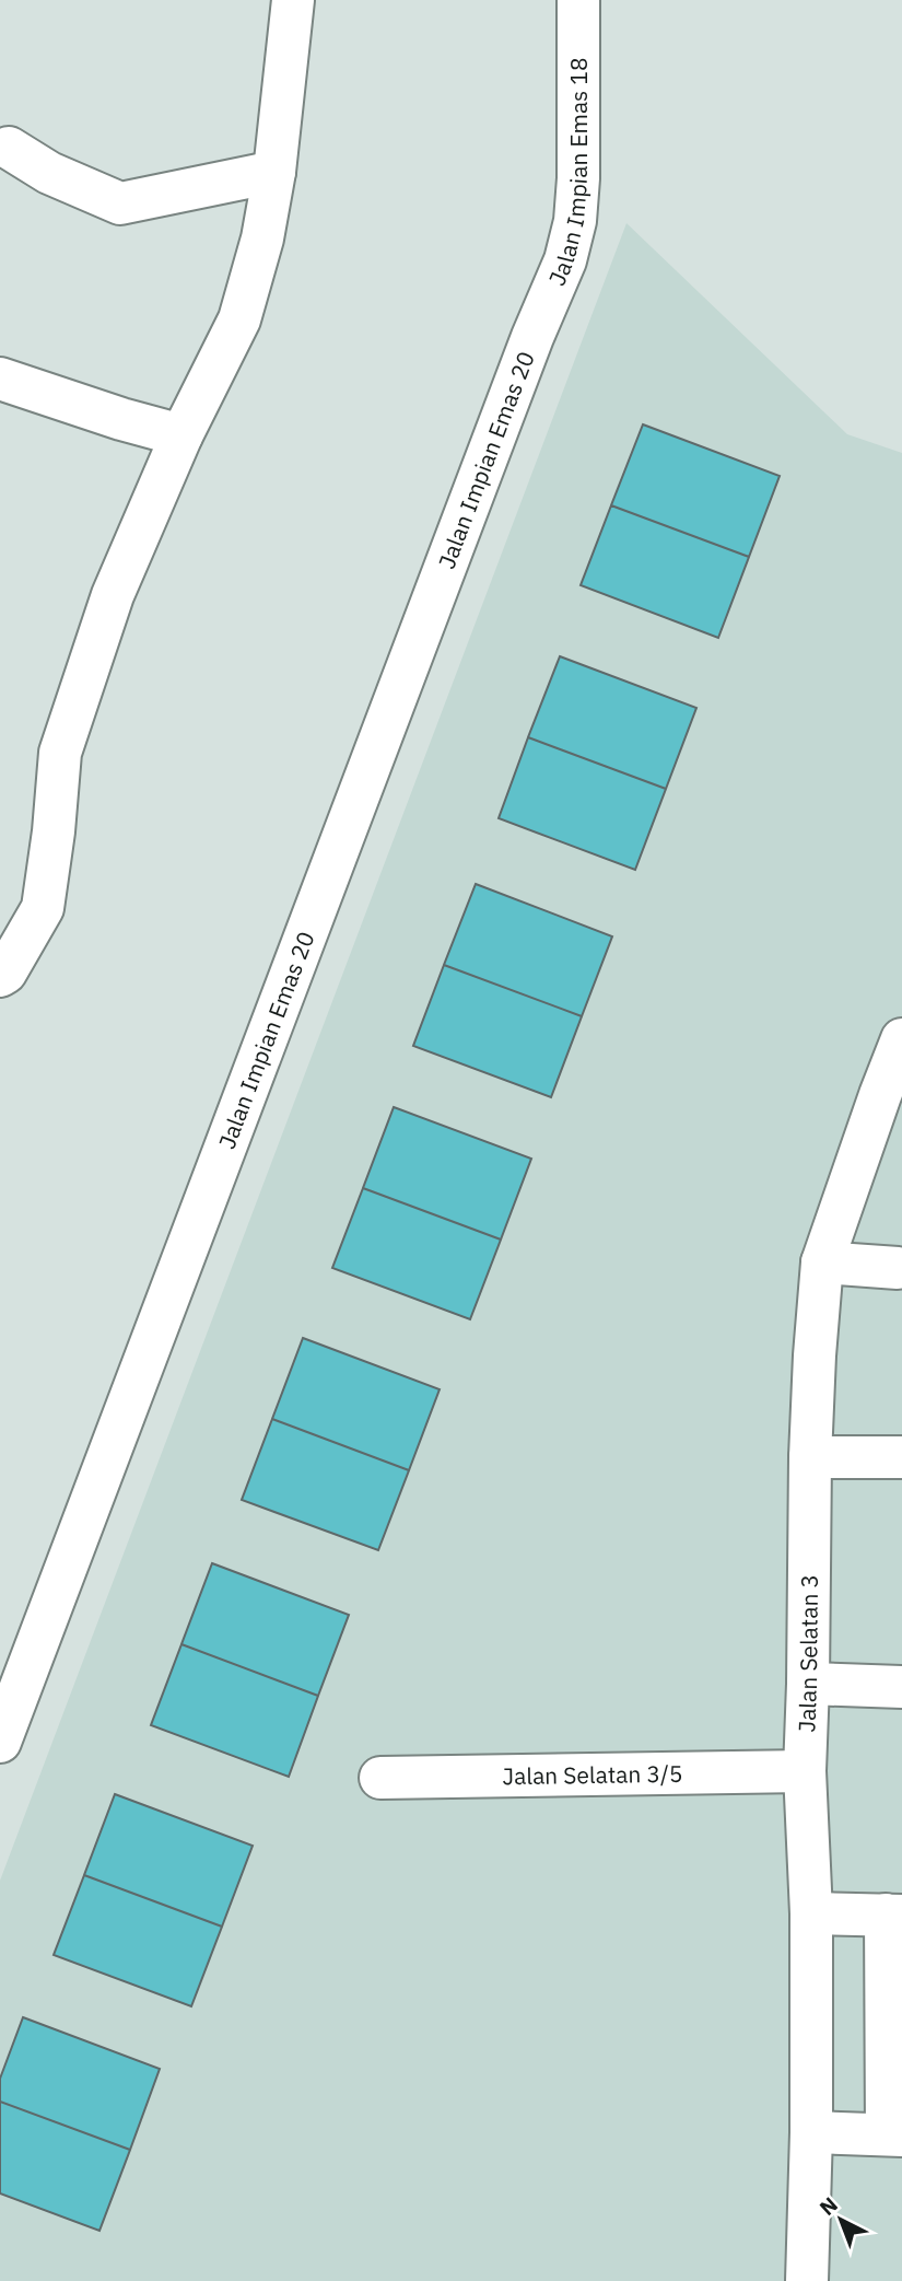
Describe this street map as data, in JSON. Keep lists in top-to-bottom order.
{
  "streets": {
    "street": [
      "Jalan Impian Emas 18",
      "Jalan Impian Emas 20",
      "Jalan Selatan 3",
      "Jalan Selatan 3/5"
    ]
  },
  "crossings": [
    ["Jalan Impian Emas 18", "Jalan Impian Emas 20"],
    ["Jalan Selatan 3", "Jalan Selatan 3/5"]
  ],
  "north": "top left"
}
